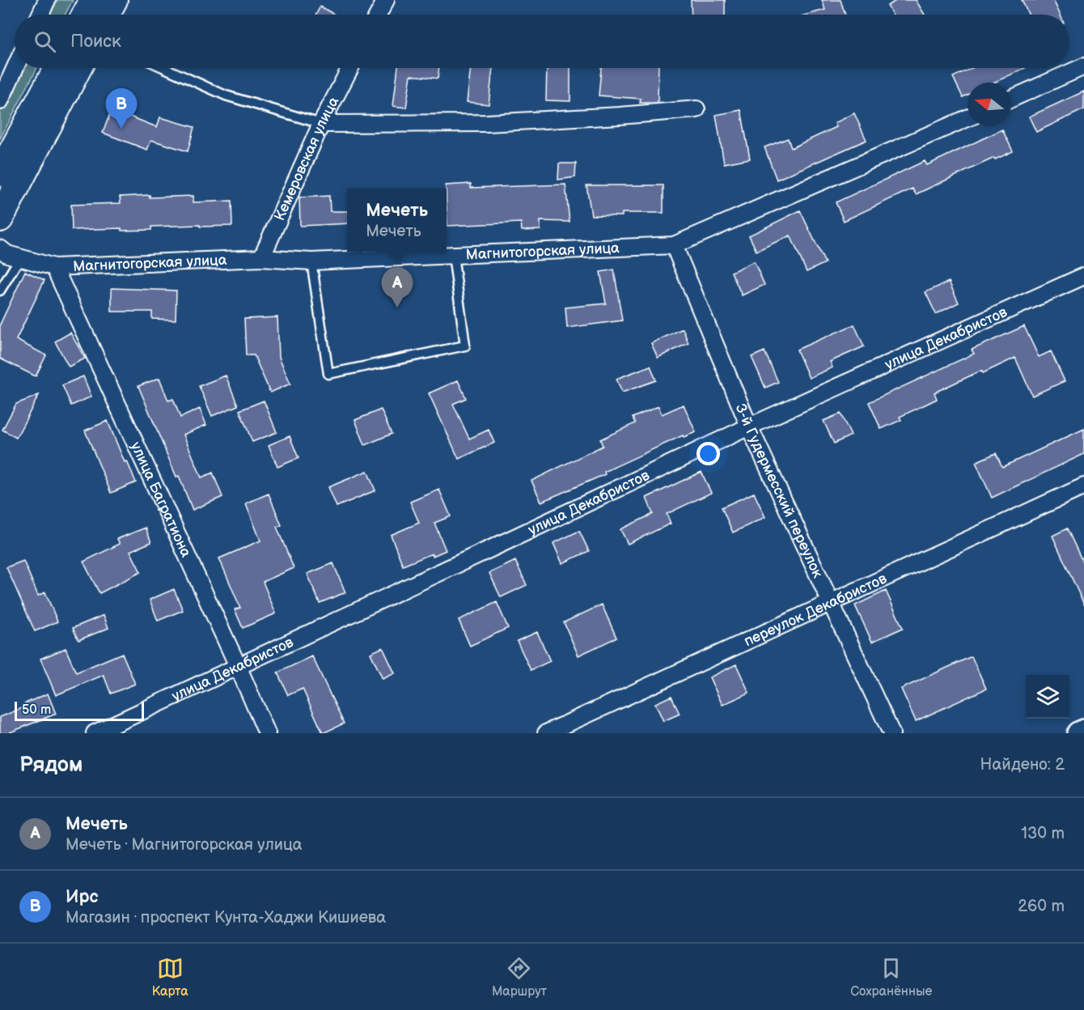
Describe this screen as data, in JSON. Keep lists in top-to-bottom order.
{
  "streets": {
    "street": [
      "Кемеровская улица",
      "Магнитогорская улица",
      "улица Декабристов",
      "3-й Гудермесский переулок",
      "улица Багратиона",
      "переулок Декабристов"
    ]
  },
  "crossings": [
    ["Кемеровская улица", "Магнитогорская улица"],
    ["Магнитогорская улица", "3-й Гудермесский переулок"],
    ["Магнитогорская улица", "улица Багратиона"],
    ["улица Декабристов", "3-й Гудермесский переулок"],
    ["улица Декабристов", "улица Багратиона"],
    ["3-й Гудермесский переулок", "переулок Декабристов"]
  ],
  "scale_bar": "50 m",
  "north": "left",
  "page": {
    "search": "Поиск",
    "pins": ["B", "A"],
    "popup": ["Мечеть", "Мечеть"],
    "scale": "50 m",
    "heading": ["Рядом", "Найдено: 2"],
    "list": [
      {
        "mark": "A",
        "name": "Мечеть",
        "note": "Мечеть · Магнитогорская улица",
        "value": "130 m"
      },
      {
        "mark": "B",
        "name": "Ирс",
        "note": "Магазин · проспект Кунта-Хаджи Кишиева",
        "value": "260 m"
      }
    ],
    "nav": ["Карта", "Маршрут", "Сохранённые"]
  }
}
